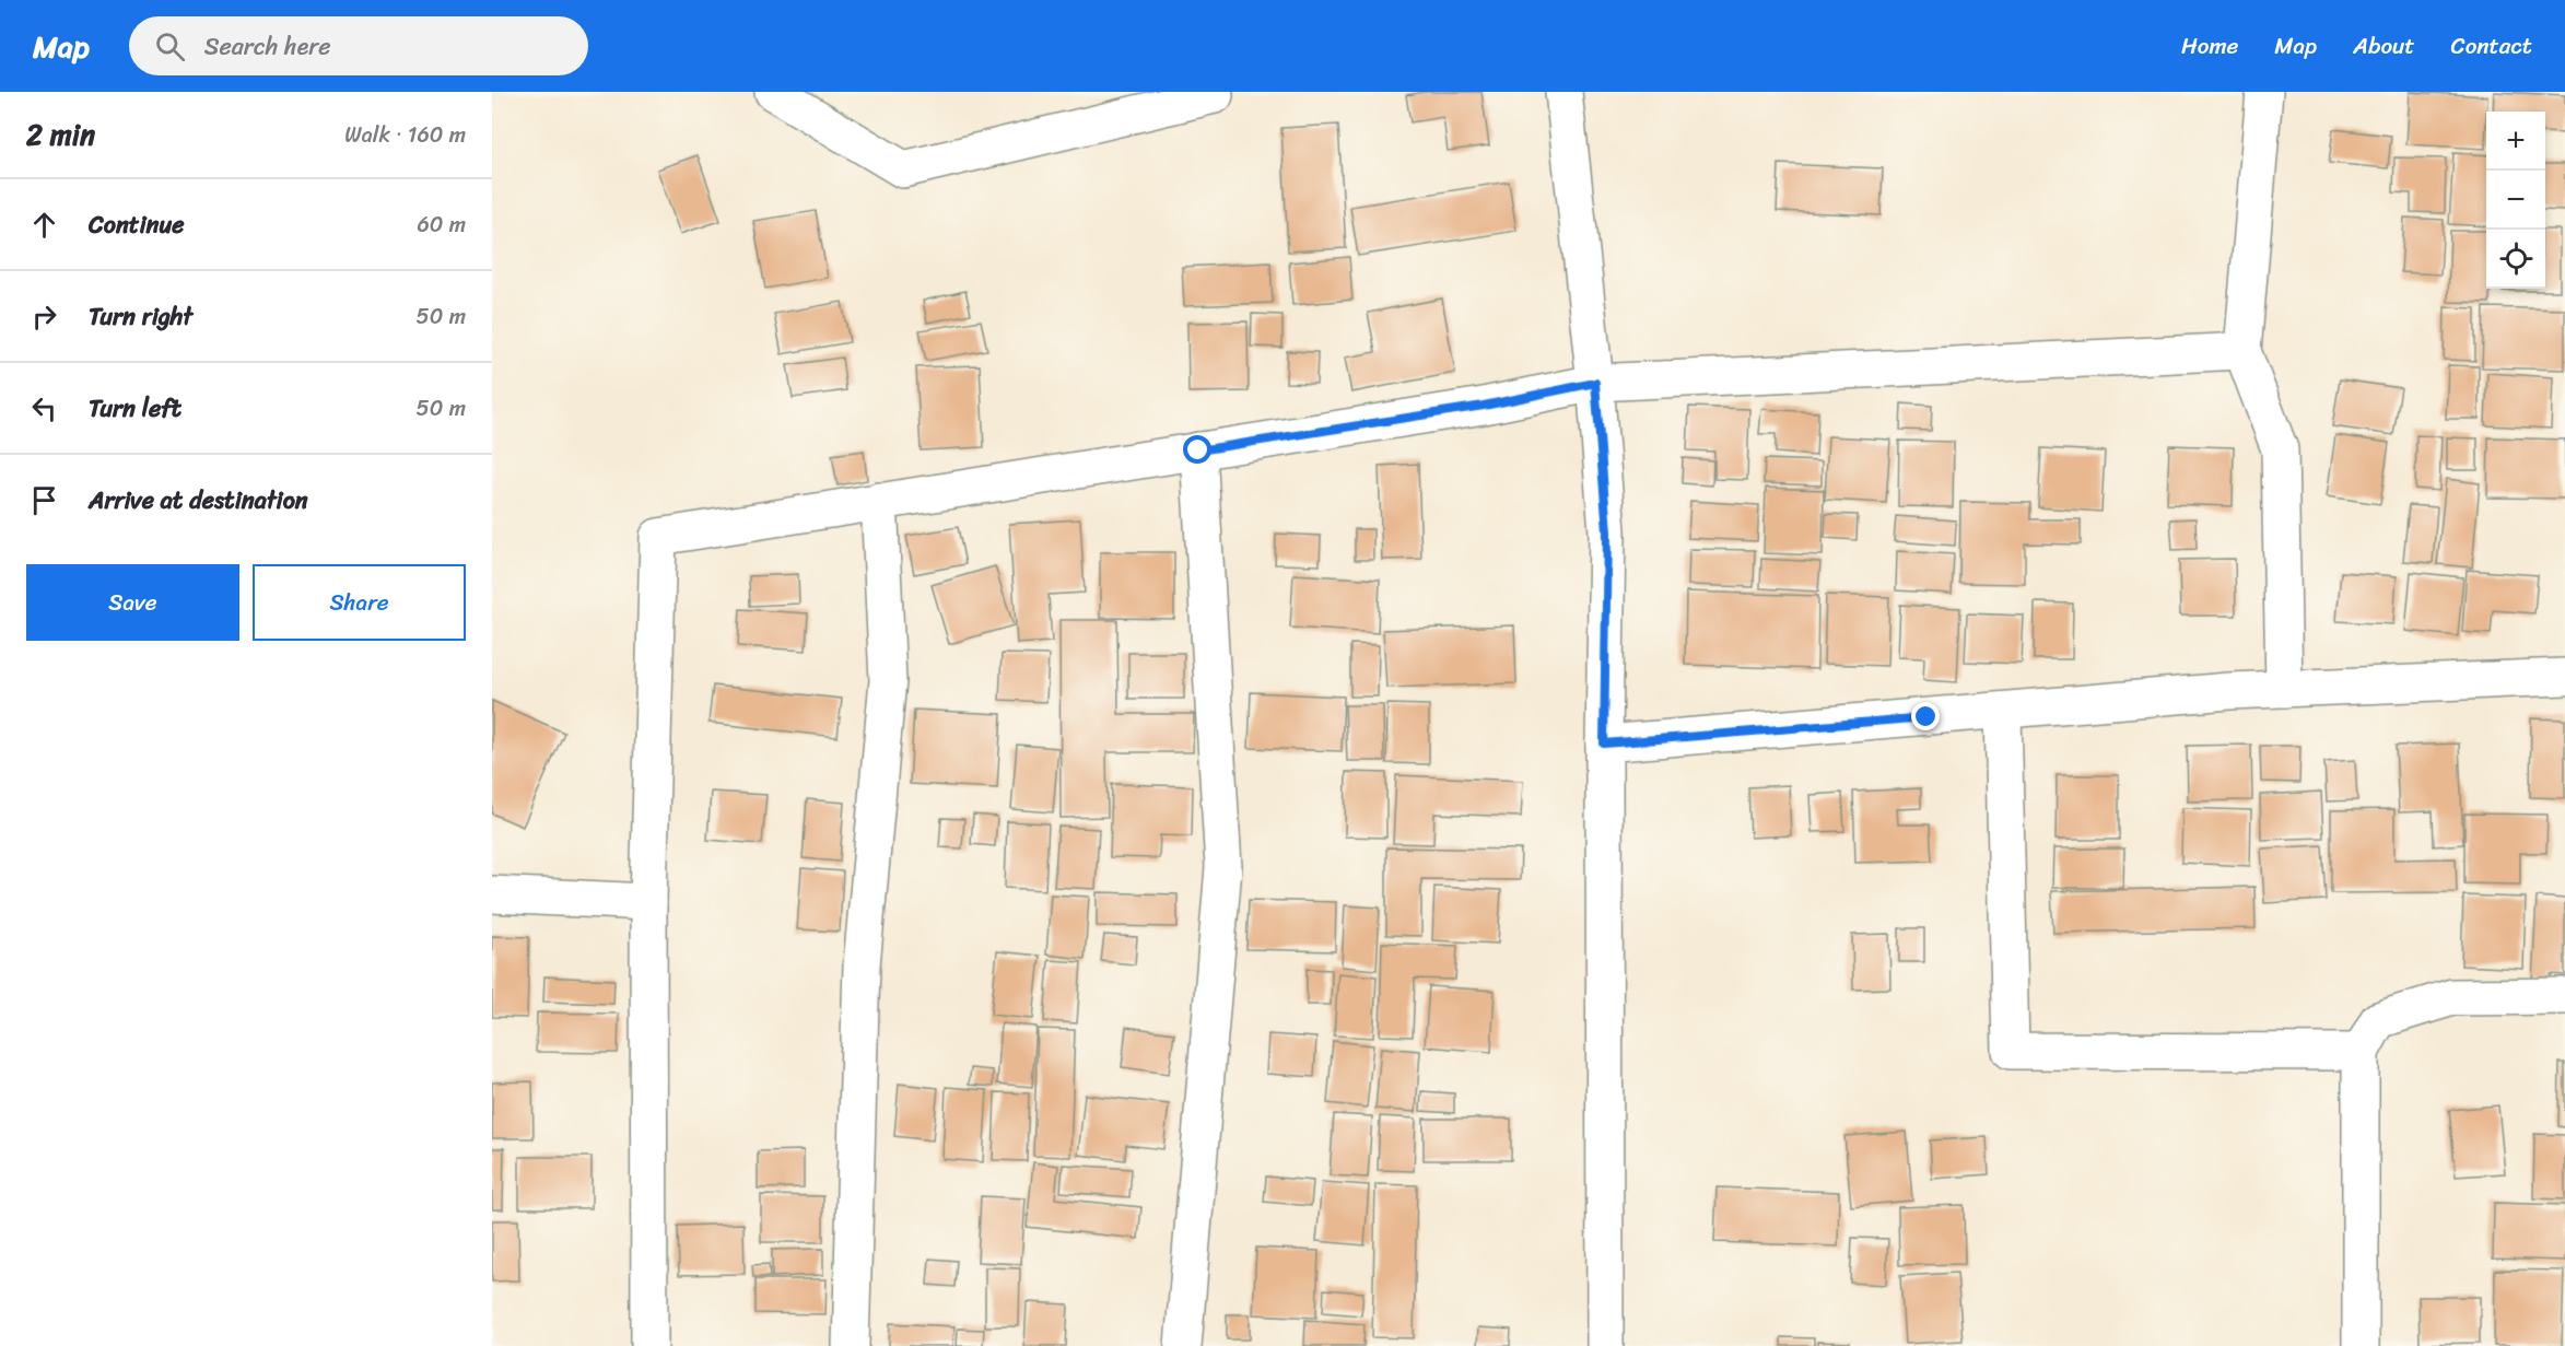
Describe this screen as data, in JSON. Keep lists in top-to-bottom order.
{
  "page": {
    "header": "Map",
    "search": "Search here",
    "nav": [
      "Home",
      "Map",
      "About",
      "Contact"
    ],
    "heading": ["2 min", "Walk · 160 m"],
    "map_buttons": ["+", "−"],
    "list": [
      ["Continue", "60 m"],
      ["Turn right", "50 m"],
      ["Turn left", "50 m"],
      "Arrive at destination"
    ],
    "buttons": ["Save", "Share"]
  }
}
